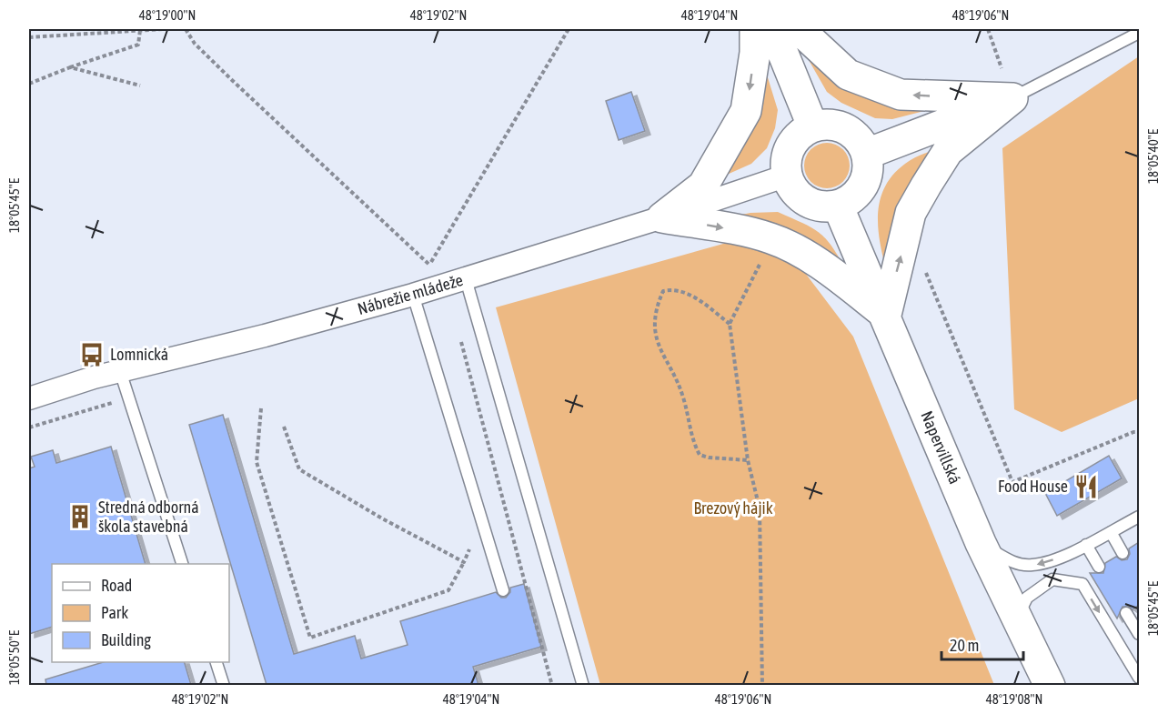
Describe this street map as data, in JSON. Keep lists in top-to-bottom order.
{
  "streets": {
    "street": ["Nábrežie mládeže", "Napervillská"]
  },
  "crossings": [
    ["Nábrežie mládeže", "Napervillská"]
  ],
  "parks": ["Brezový hájik"],
  "places": {
    "bus stop": ["Lomnická"],
    "restaurant": ["Food House"],
    "building": ["Stredná odborná škola stavebná"]
  },
  "legend": ["Road", "Park", "Building"],
  "scale_bar": "20 m",
  "coordinates": [
    "48°19'00\"N",
    "48°19'02\"N",
    "48°19'04\"N",
    "48°19'06\"N",
    "18°05'40\"E",
    "18°05'45\"E",
    "18°05'50\"E",
    "48°19'08\"N"
  ]
}
